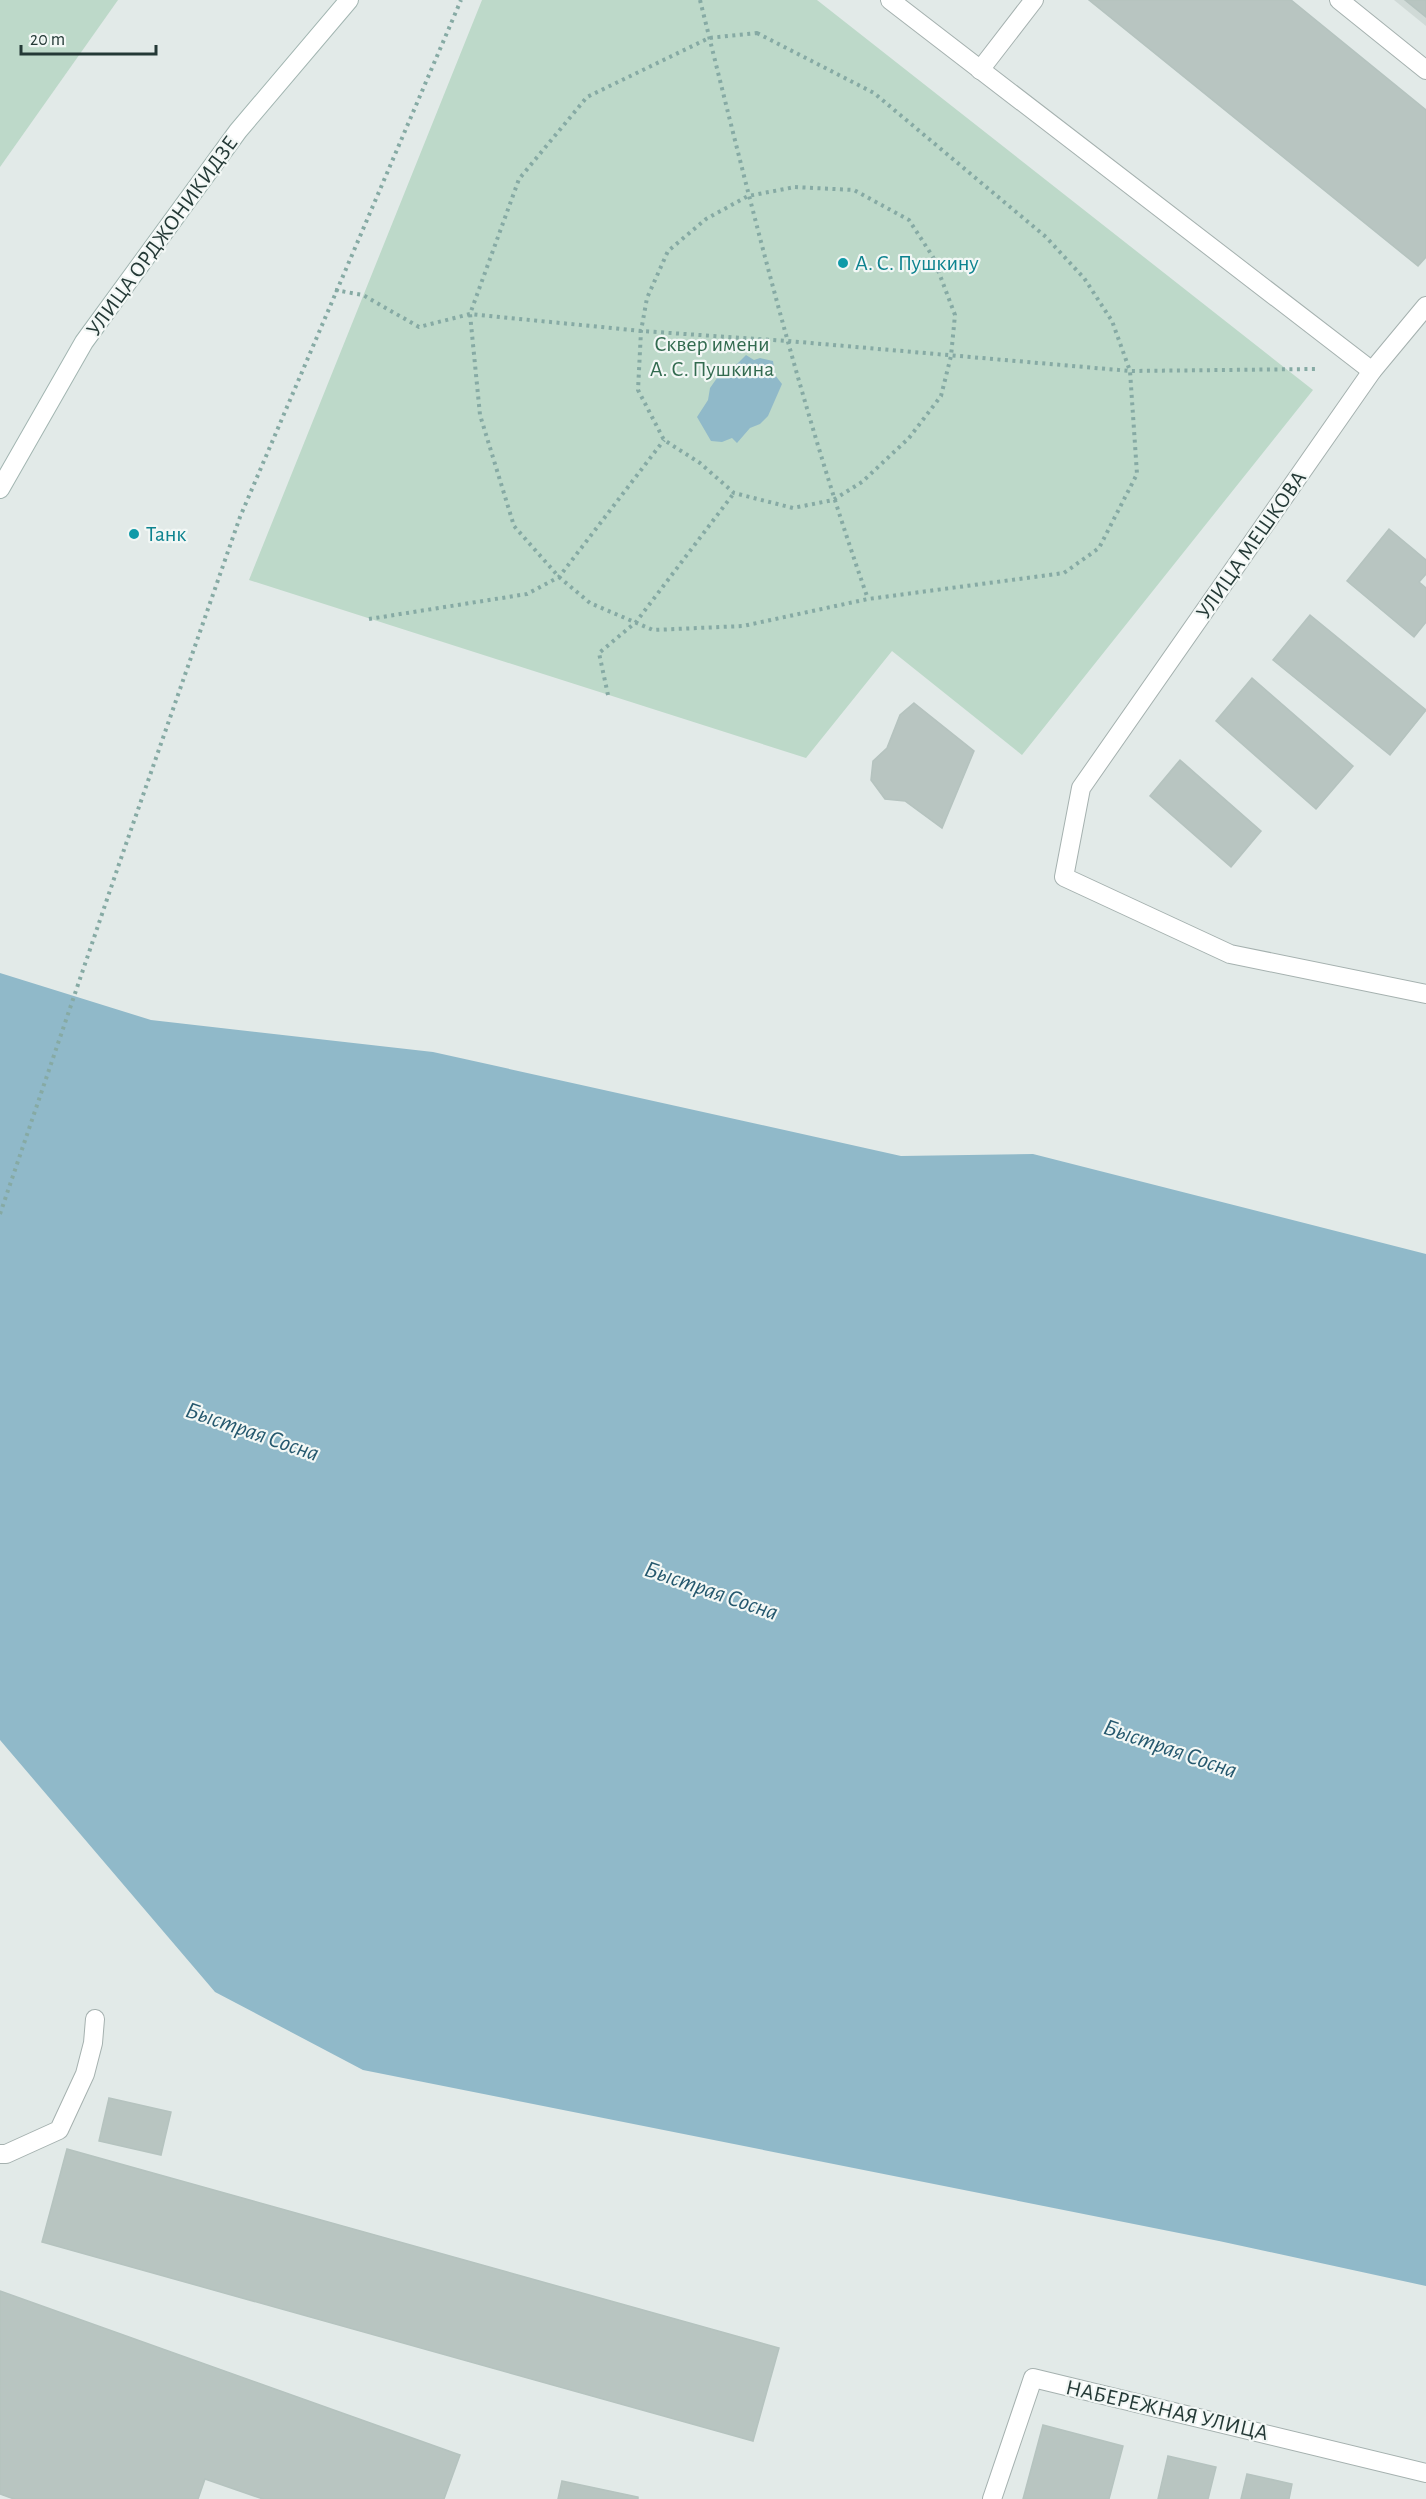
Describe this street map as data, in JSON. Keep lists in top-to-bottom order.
{
  "streets": {
    "street": ["УЛИЦА ОРДЖОНИКИДЗЕ", "УЛИЦА МЕШКОВА", "НАБЕРЕЖНАЯ УЛИЦА"]
  },
  "water": ["Быстрая Сосна"],
  "parks": ["Сквер имени А. С. Пушкина"],
  "places": ["А. С. Пушкину", "Танк"],
  "scale_bar": "20 m"
}
